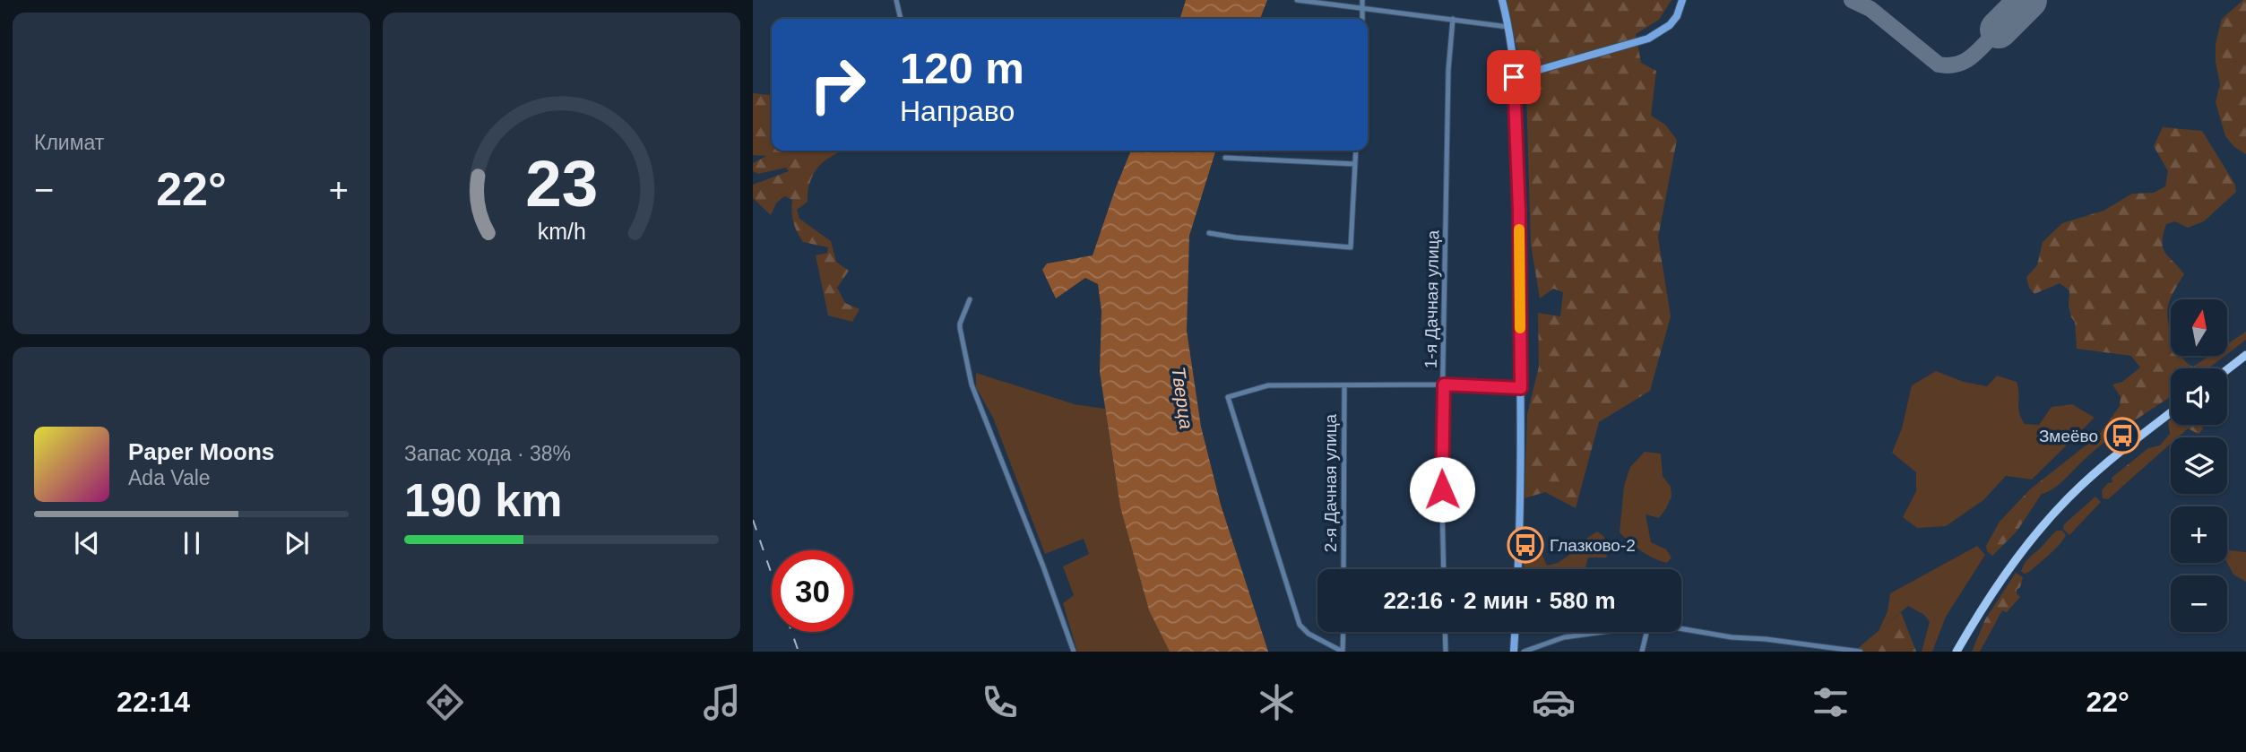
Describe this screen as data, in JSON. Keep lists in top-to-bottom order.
{
  "streets": {
    "street": ["1-я Дачная улица", "2-я Дачная улица"]
  },
  "water": ["Тверца"],
  "places": {
    "bus stop": ["Змеёво", "Глазково-2"]
  },
  "north": "top",
  "page": {
    "tile": [
      "Климат",
      ["Запас хода · 38%", "190 km"]
    ],
    "turn": ["120 m", "Направо"],
    "heat": ["−", "22°", "+"],
    "map_buttons": ["+", "−"],
    "song": ["Paper Moons", "Ada Vale"],
    "limit": "30",
    "trip": "22:16 · 2 мин · 580 m",
    "tabs": ["22:14", "22°"],
    "gauge": ["23", "km/h"]
  }
}
